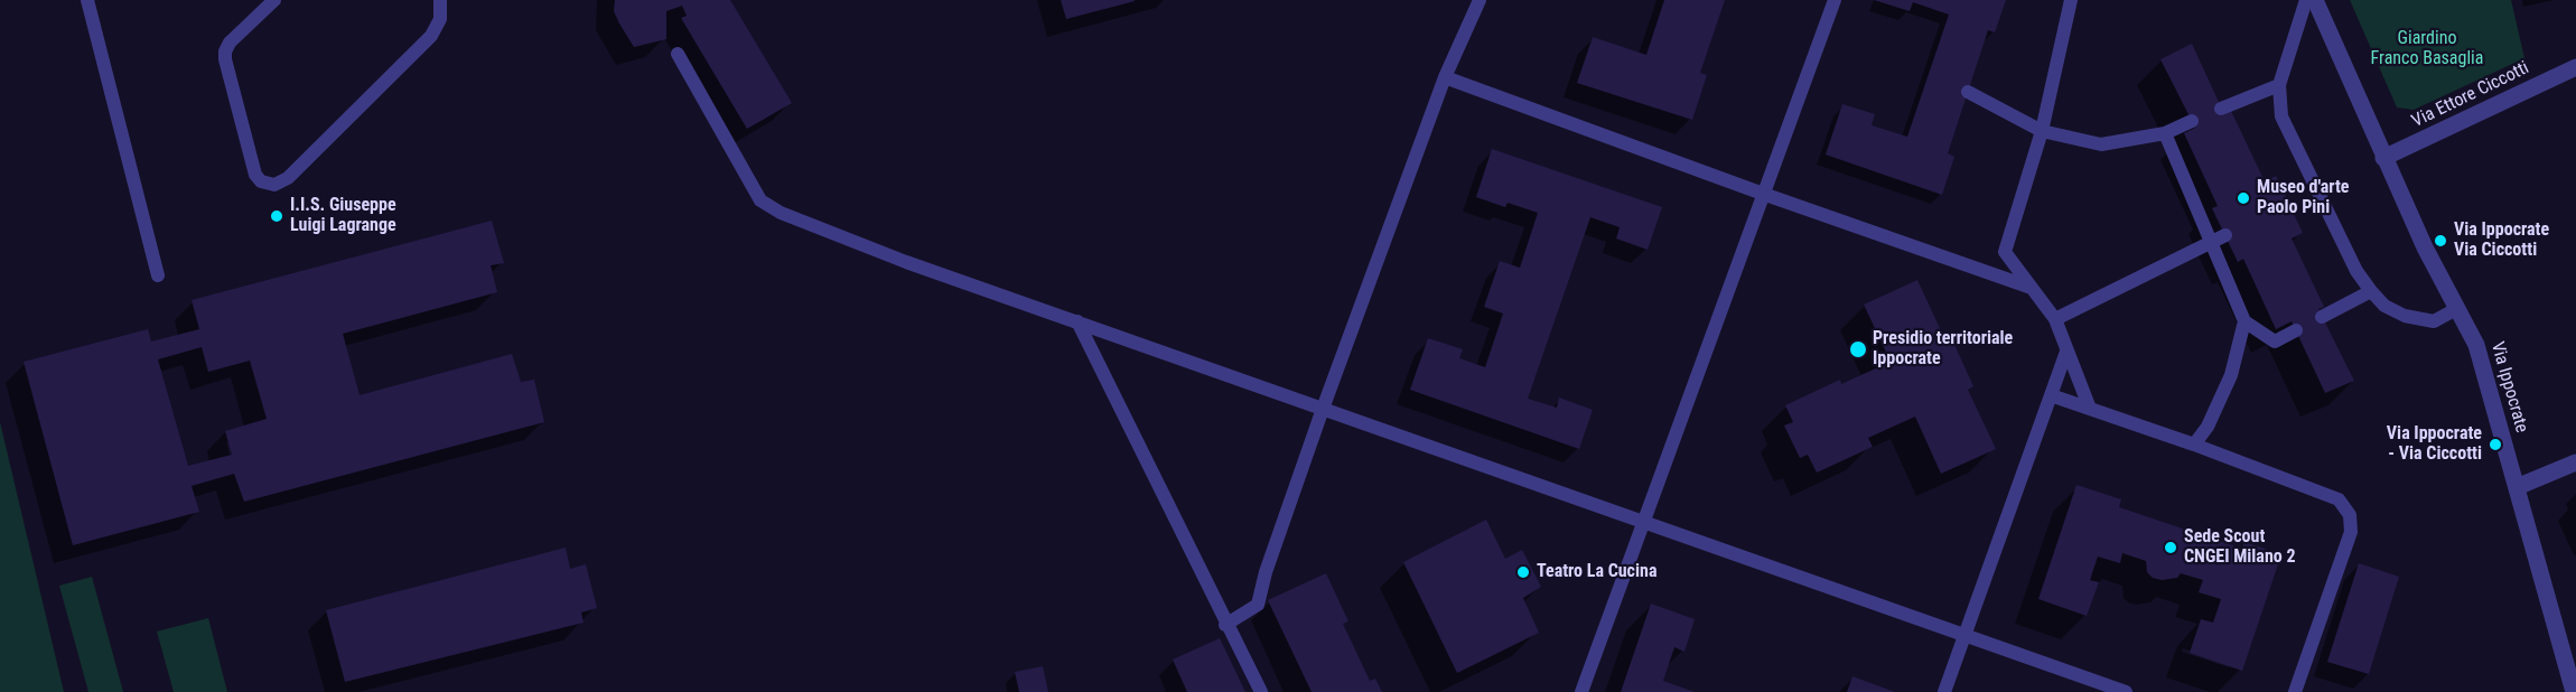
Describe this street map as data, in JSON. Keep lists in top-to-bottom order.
{
  "streets": {
    "street": ["Via Ettore Ciccotti", "Via Ippocrate"]
  },
  "crossings": [
    ["Via Ettore Ciccotti", "Via Ippocrate"]
  ],
  "parks": ["Giardino Franco Basaglia"],
  "places": [
    "Museo d'arte Paolo Pini",
    "I.I.S. Giuseppe Luigi Lagrange",
    "Via Ippocrate Via Ciccotti",
    "Presidio territoriale Ippocrate",
    "Via Ippocrate - Via Ciccotti",
    "Sede Scout CNGEI Milano 2",
    "Teatro La Cucina"
  ]
}
